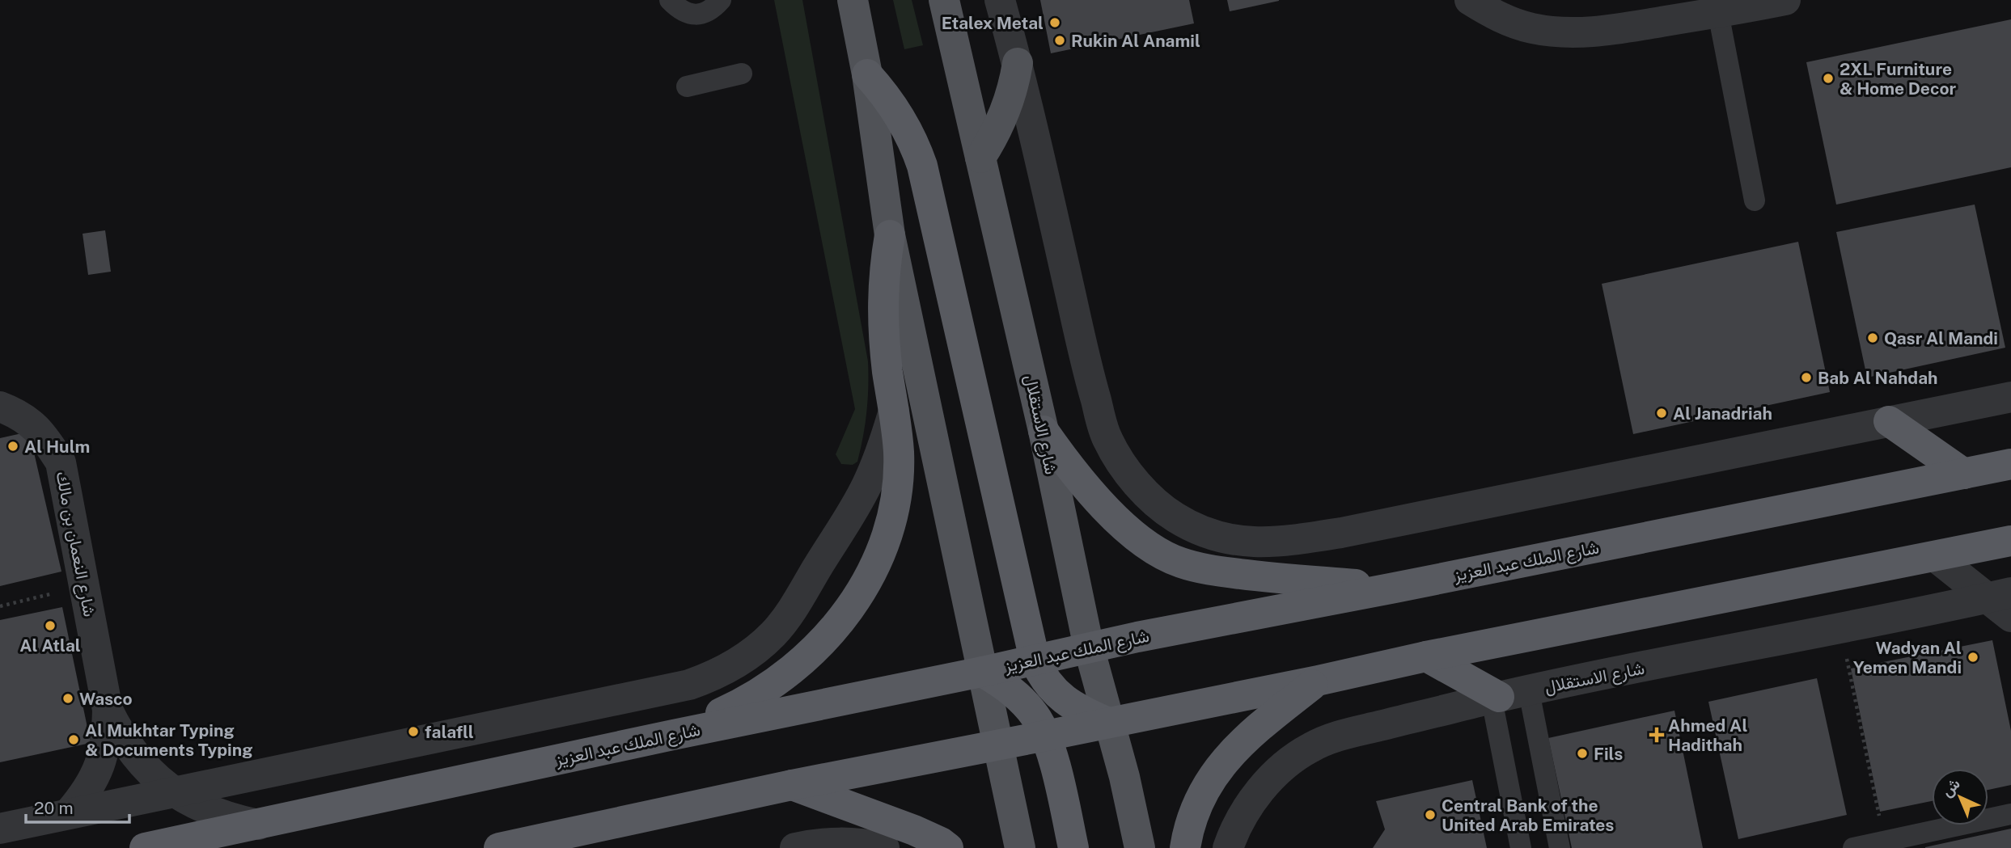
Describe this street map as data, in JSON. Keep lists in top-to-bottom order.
{
  "streets": {
    "highway": ["شارع الملك عبد العزيز"],
    "main road": ["شارع الاستقلال"],
    "street": ["شارع النعمان بن مالك"]
  },
  "crossings": [
    ["شارع الاستقلال", "شارع الملك عبد العزيز"],
    ["شارع النعمان بن مالك", "شارع الملك عبد العزيز"]
  ],
  "places": {
    "other": [
      "Etalex Metal",
      "Rukin Al Anamil",
      "2XL Furniture & Home Decor",
      "Qasr Al Mandi",
      "Bab Al Nahdah",
      "Al Janadriah",
      "Al Hulm",
      "Al Atlal",
      "Wadyan Al Yemen Mandi",
      "Wasco",
      "falafll",
      "Al Mukhtar Typing & Documents Typing",
      "Fils",
      "Central Bank of the United Arab Emirates"
    ],
    "health": ["Ahmed Al Hadithah"]
  },
  "scale_bar": "20 m",
  "north": "top left"
}
